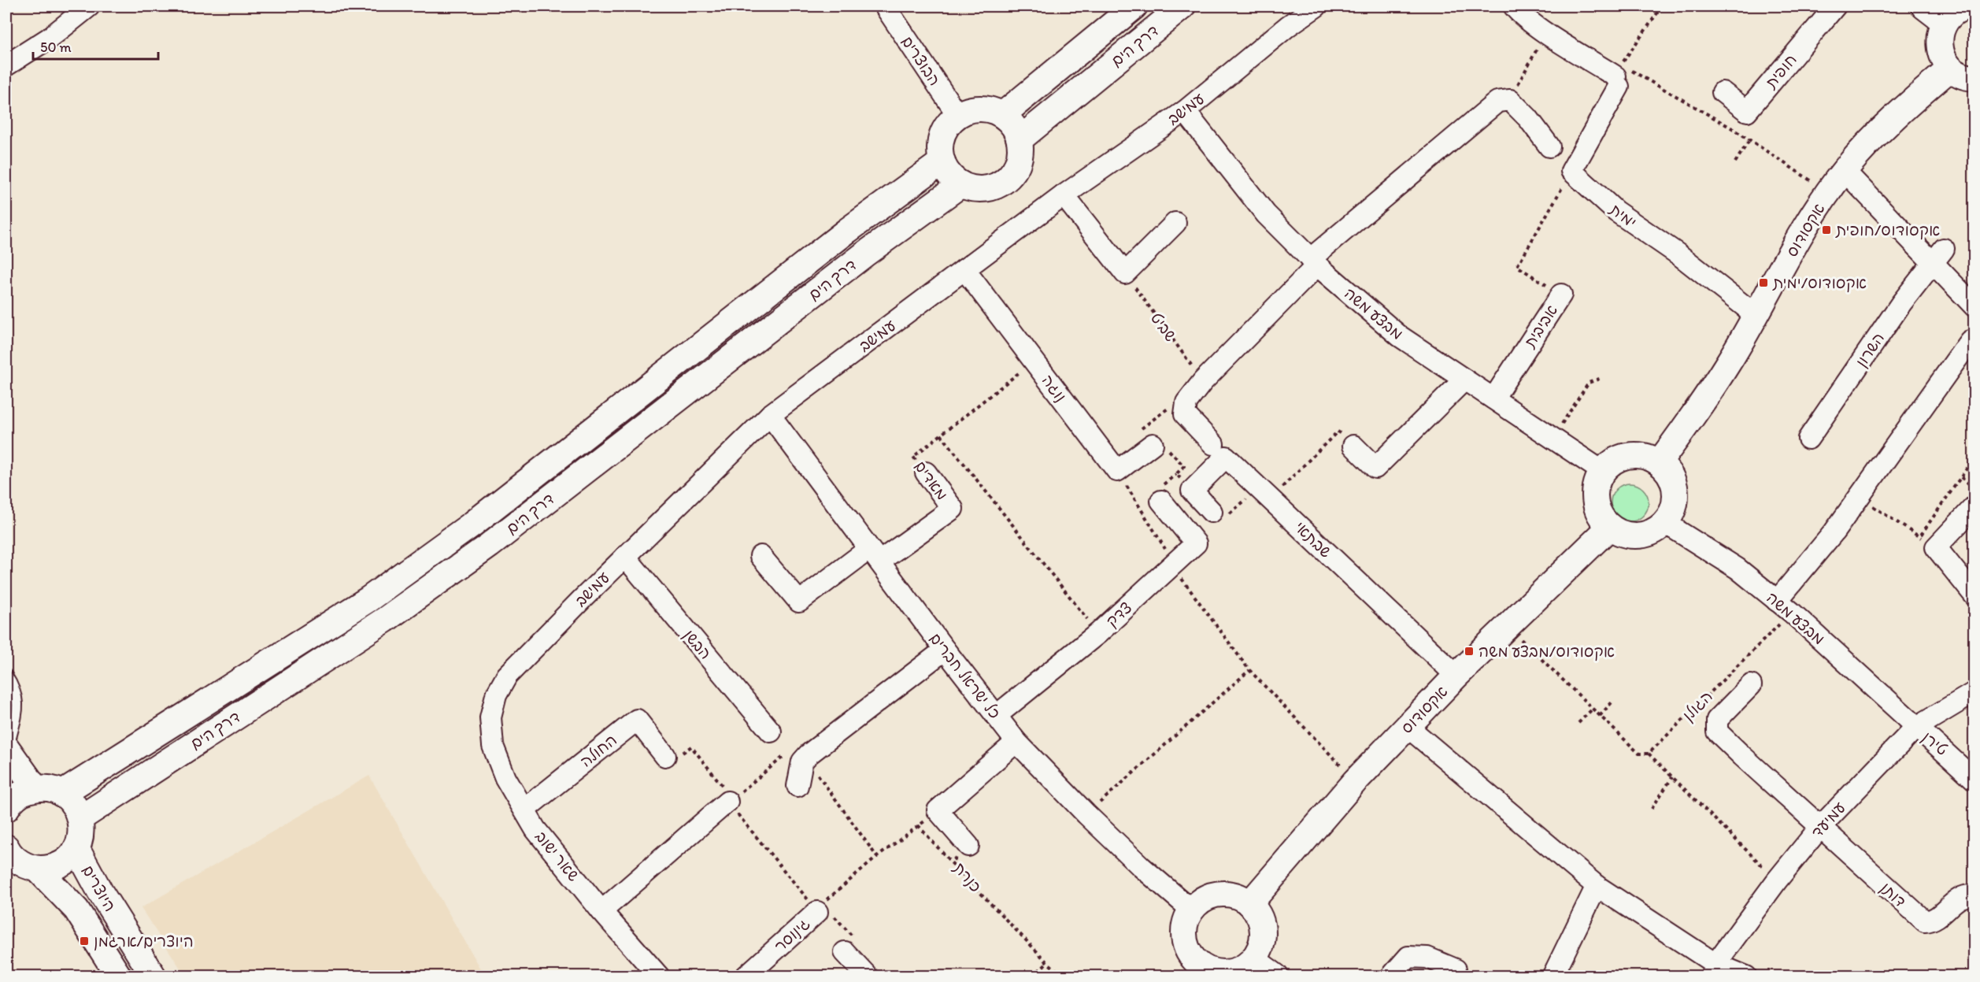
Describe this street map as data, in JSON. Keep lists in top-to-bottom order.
{
  "streets": {
    "street": [
      "דרך הים",
      "הבוצרים",
      "חופית",
      "עמישב",
      "ימית",
      "אקסודוס",
      "מבצע משה",
      "אביבית",
      "השרון",
      "נוגה",
      "מאדים",
      "שבתאי",
      "צדק",
      "הבשן",
      "כל ישראל חברים",
      "הגולן",
      "טירן",
      "החולה",
      "עמיעד",
      "שאר ישוב",
      "כנרת",
      "היוצרים",
      "דותן",
      "גינוסר"
    ],
    "path": ["שביט"]
  },
  "crossings": [
    ["דרך הים", "הבוצרים"],
    ["עמישב", "מבצע משה"],
    ["עמישב", "נוגה"],
    ["עמישב", "הבשן"],
    ["עמישב", "כל ישראל חברים"],
    ["עמישב", "שאר ישוב"],
    ["ימית", "אקסודוס"],
    ["ימית", "אביבית"],
    ["אקסודוס", "מבצע משה"],
    ["אקסודוס", "שבתאי"],
    ["אקסודוס", "כל ישראל חברים"],
    ["מבצע משה", "אביבית"],
    ["מבצע משה", "הגולן"],
    ["מבצע משה", "טירן"],
    ["מבצע משה", "עמיעד"],
    ["נוגה", "מאדים"],
    ["מאדים", "כל ישראל חברים"],
    ["צדק", "כל ישראל חברים"],
    ["הגולן", "עמיעד"],
    ["הגולן", "דותן"],
    ["טירן", "עמיעד"],
    ["החולה", "שאר ישוב"],
    ["עמיעד", "דותן"]
  ],
  "places": {
    "transit": [
      "אקסודוס/חופית",
      "אקסודוס/ימית",
      "אקסודוס/מבצע משה",
      "היוצרים/ארגמן"
    ]
  },
  "scale_bar": "50 m"
}
